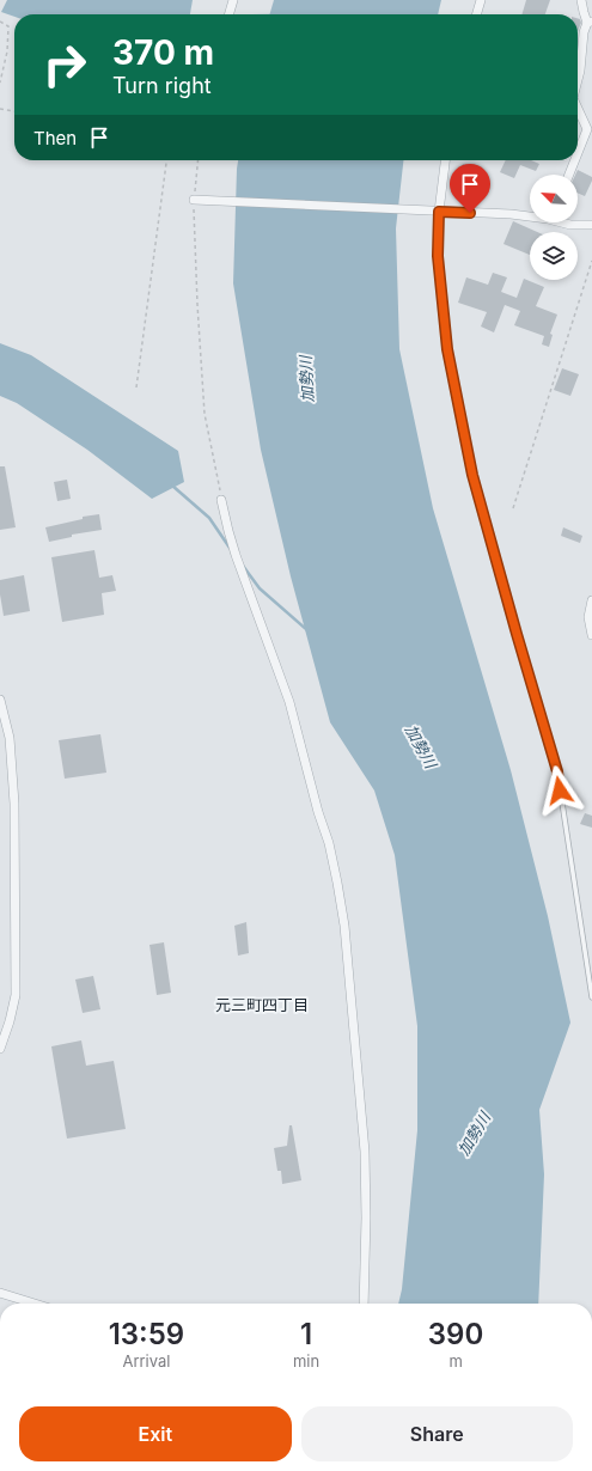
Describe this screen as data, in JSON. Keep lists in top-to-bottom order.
{
  "districts": ["元三町四丁目"],
  "water": ["加勢川"],
  "north": "top left",
  "page": {
    "turn": ["370 m", "Turn right"],
    "then": "Then",
    "eta": [
      "13:59",
      "Arrival",
      "1",
      "min",
      "390",
      "m"
    ],
    "buttons": ["Exit", "Share"]
  }
}
